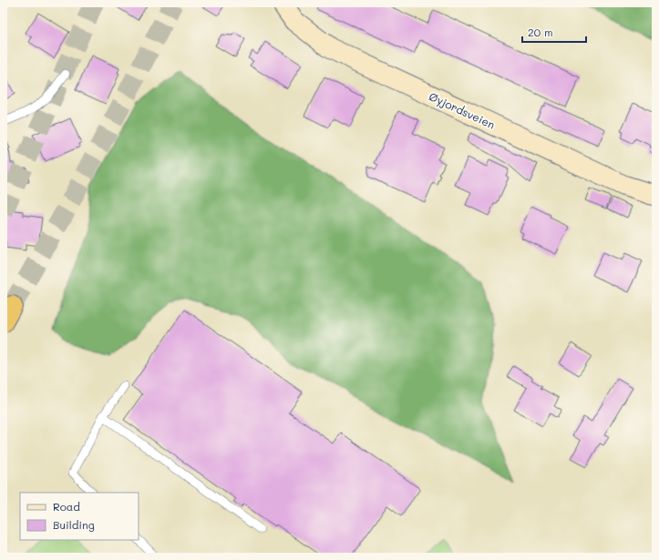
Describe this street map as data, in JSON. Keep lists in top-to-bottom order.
{
  "streets": {
    "street": ["Øyjordsveien"]
  },
  "legend": ["Road", "Building"],
  "scale_bar": "20 m"
}
